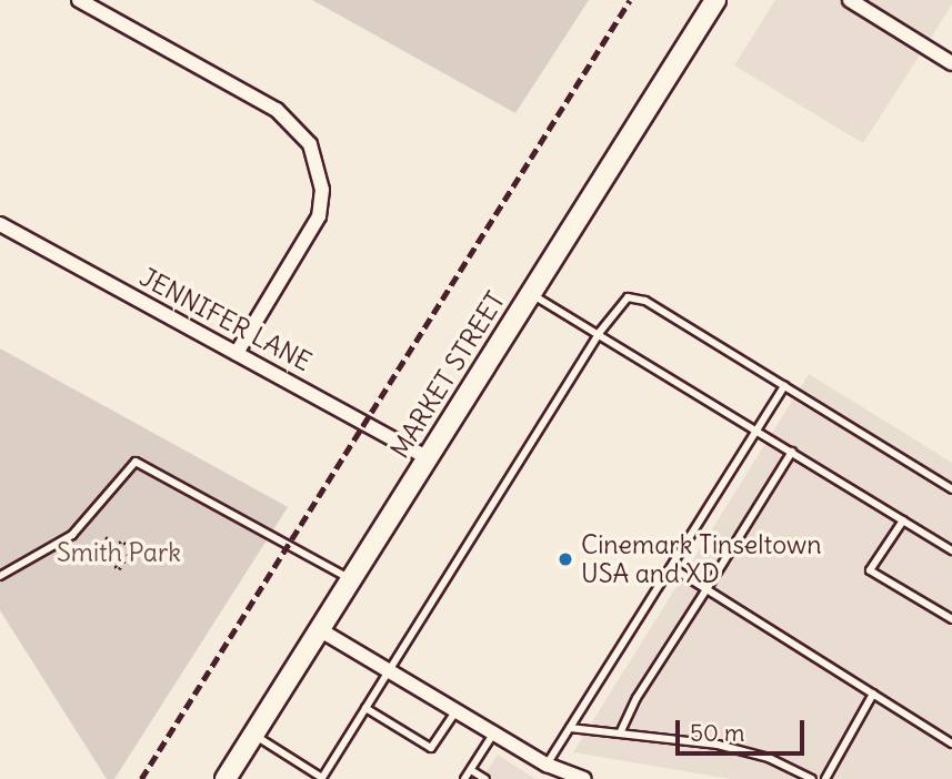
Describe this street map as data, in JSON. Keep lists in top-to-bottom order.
{
  "streets": {
    "main road": ["MARKET STREET"],
    "street": ["JENNIFER LANE"]
  },
  "crossings": [
    ["JENNIFER LANE", "MARKET STREET"]
  ],
  "parks": ["Smith Park"],
  "places": ["Cinemark Tinseltown USA and XD"],
  "scale_bar": "50 m"
}
